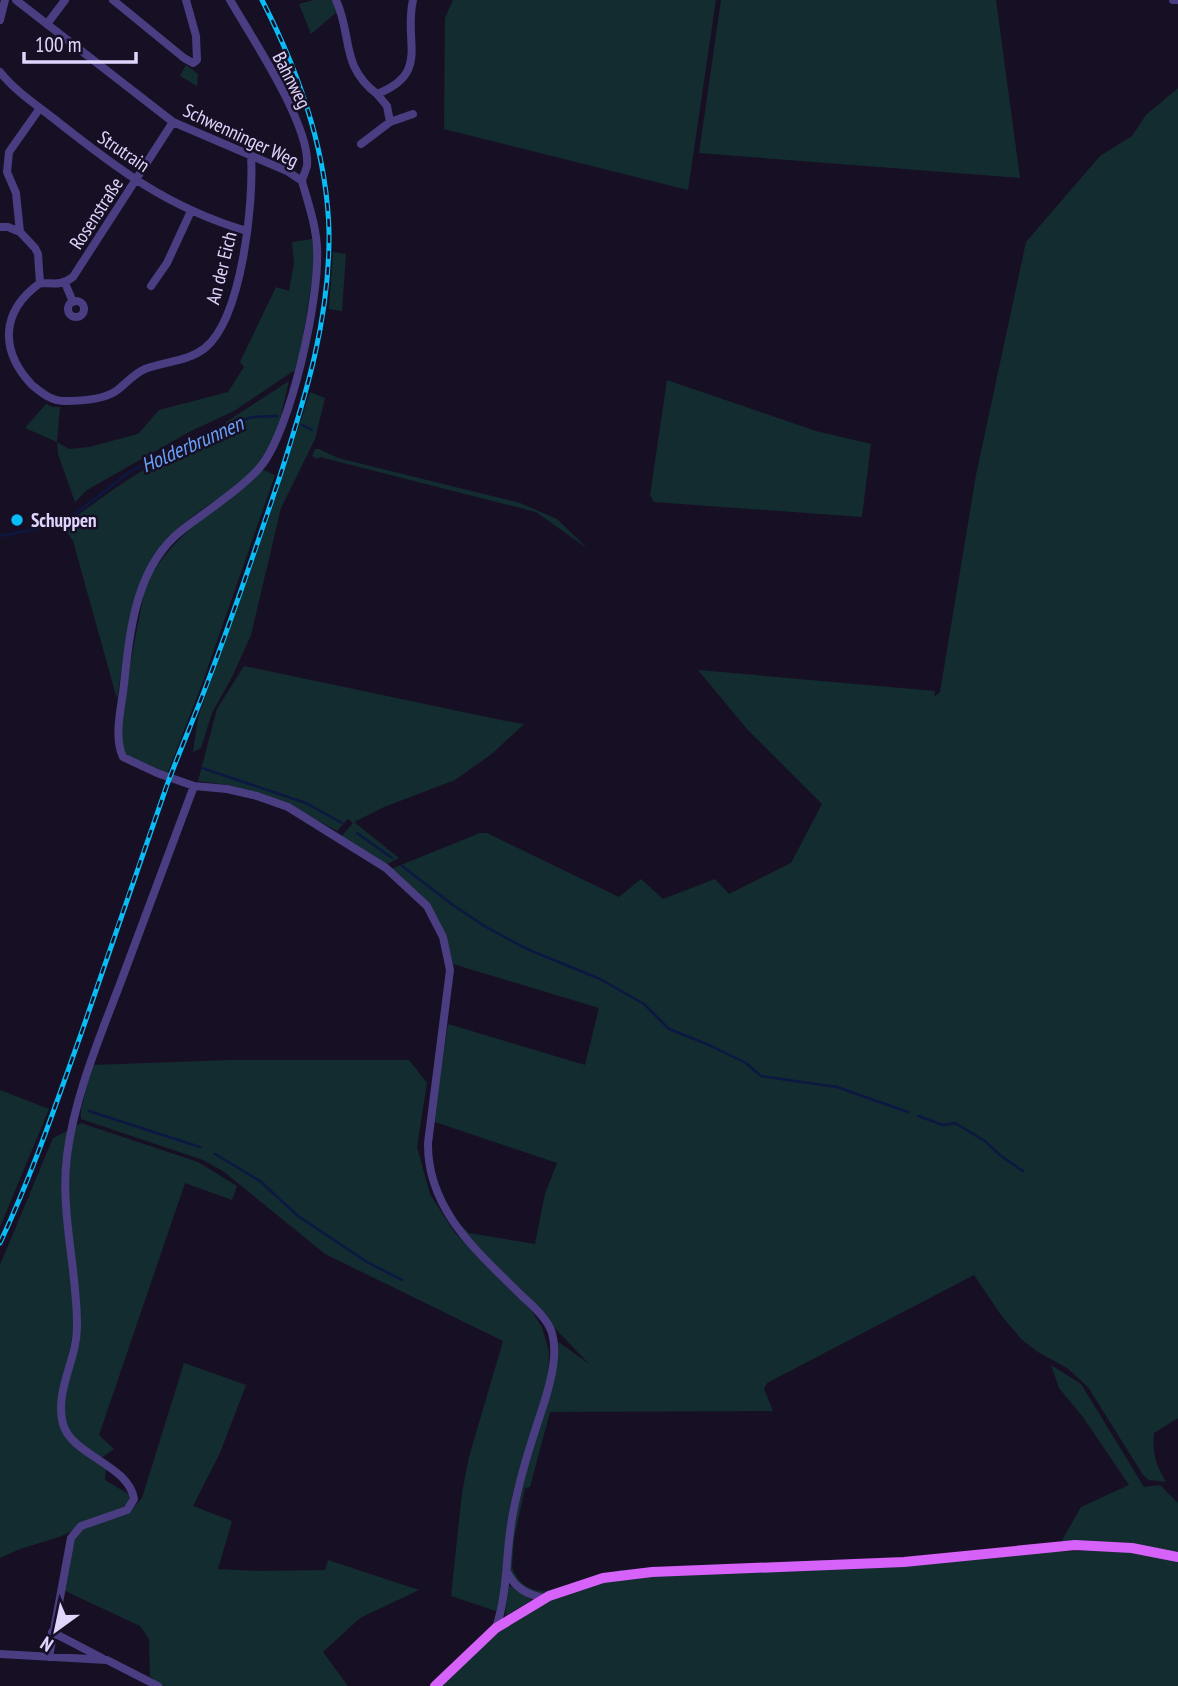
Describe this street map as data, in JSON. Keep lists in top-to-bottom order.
{
  "streets": {
    "street": [
      "Bahnweg",
      "Schwenninger Weg",
      "Strutrain",
      "Rosenstraße",
      "An der Eich"
    ]
  },
  "crossings": [
    ["Bahnweg", "Schwenninger Weg"],
    ["Schwenninger Weg", "Rosenstraße"],
    ["Schwenninger Weg", "An der Eich"],
    ["Strutrain", "Rosenstraße"],
    ["Strutrain", "An der Eich"]
  ],
  "water": ["Holderbrunnen"],
  "places": ["Schuppen"],
  "scale_bar": "100 m",
  "north": "bottom left"
}
